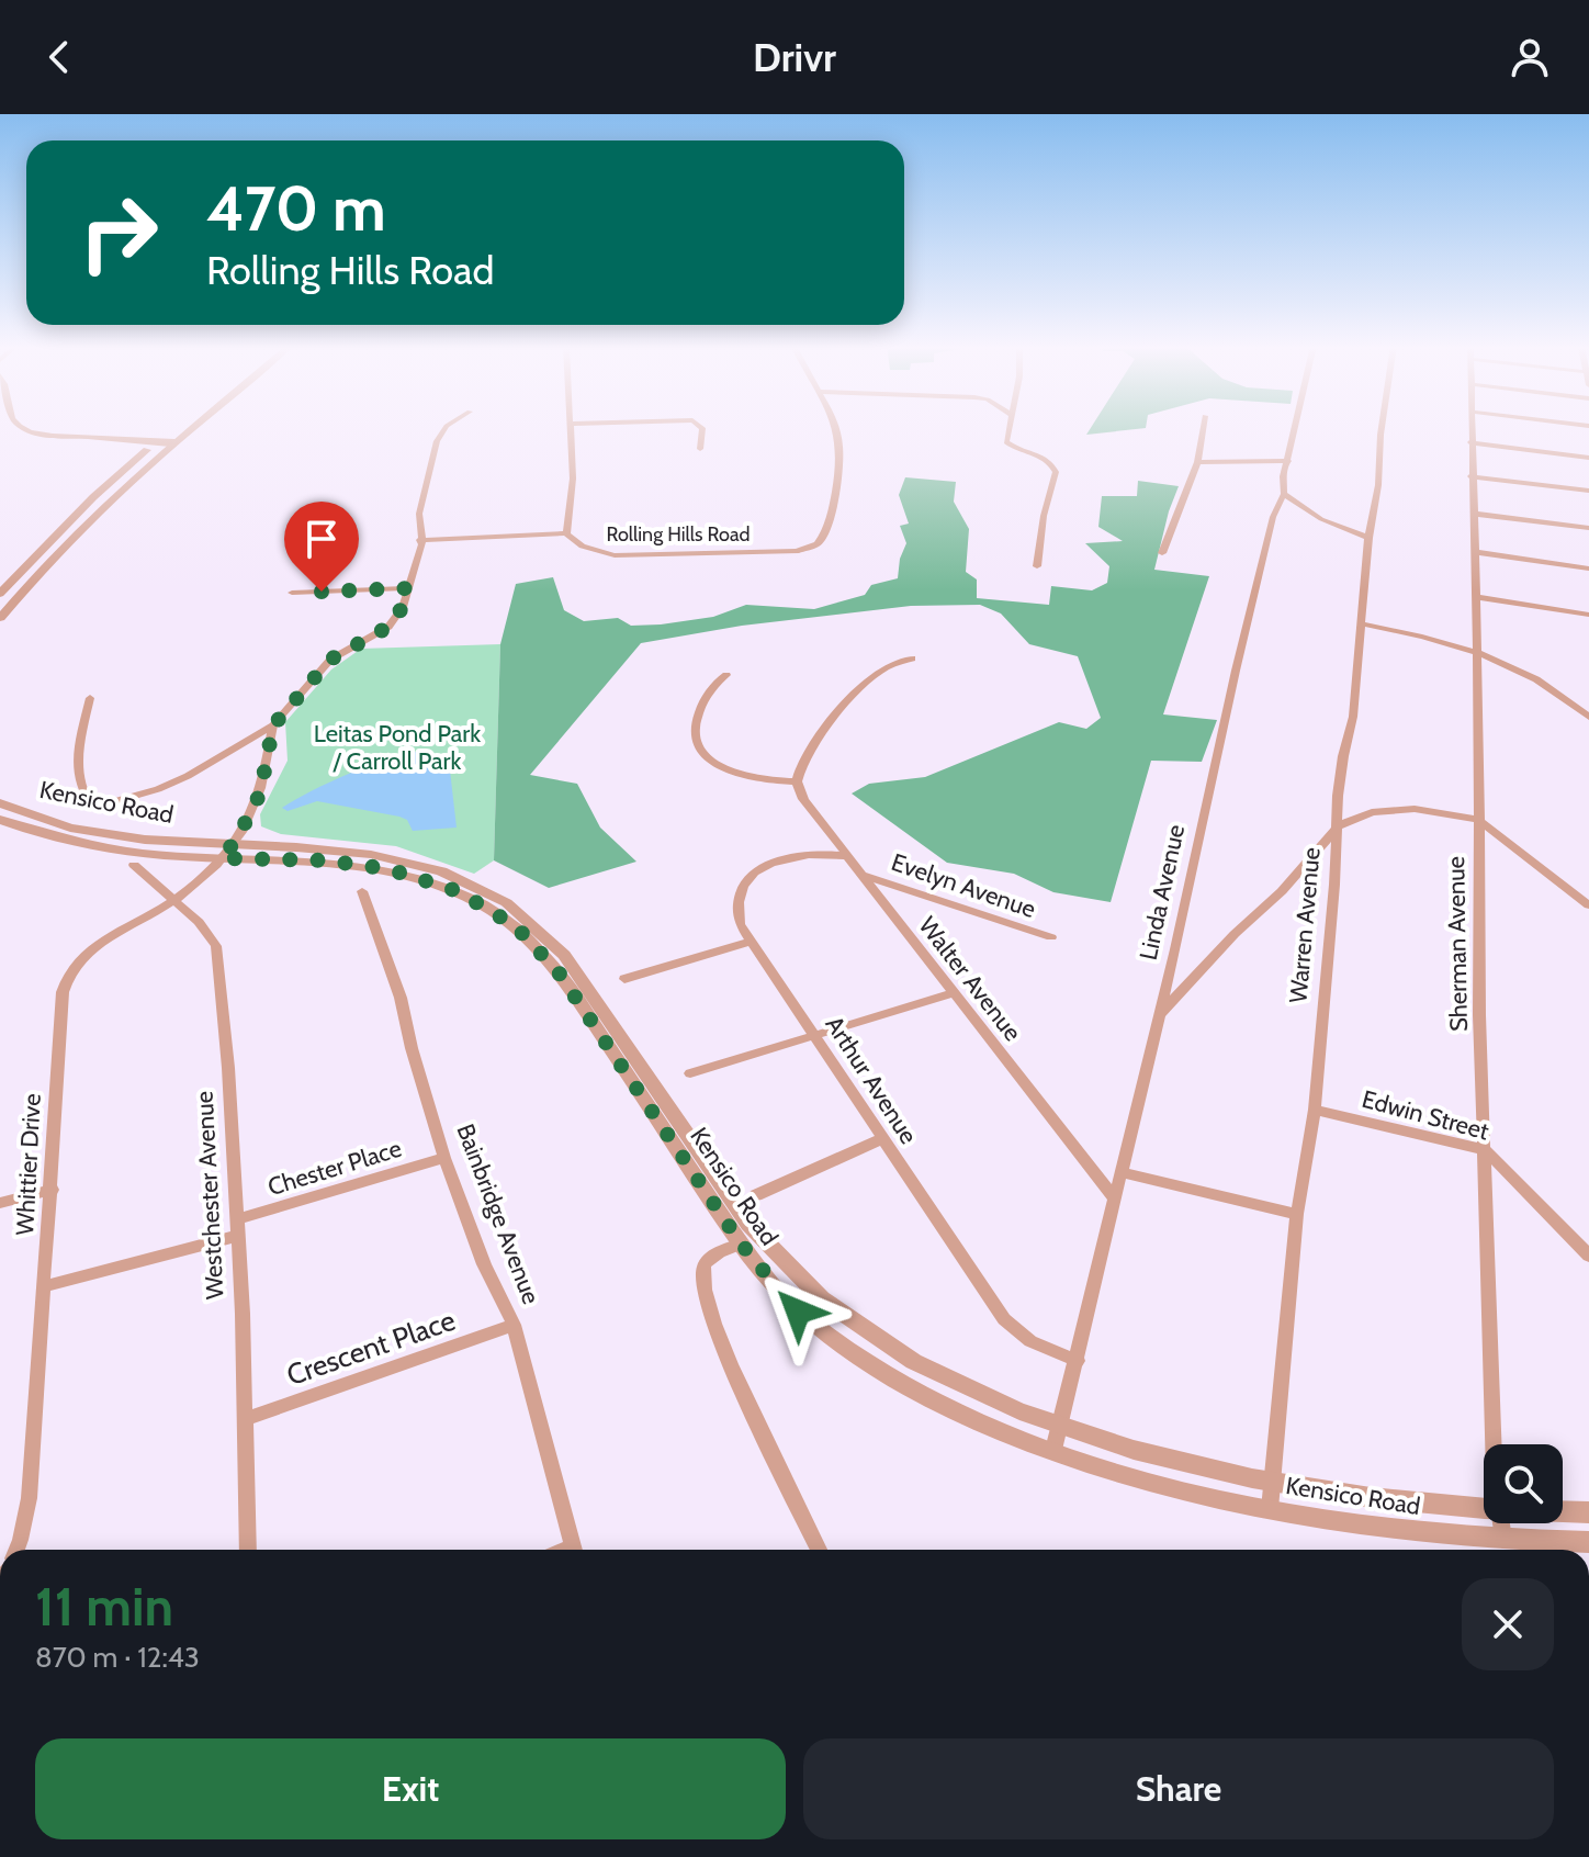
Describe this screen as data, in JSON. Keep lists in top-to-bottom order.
{
  "streets": {
    "street": [
      "Rolling Hills Road",
      "Kensico Road",
      "Evelyn Avenue",
      "Linda Avenue",
      "Warren Avenue",
      "Sherman Avenue",
      "Walter Avenue",
      "Arthur Avenue",
      "Edwin Street",
      "Whittier Drive",
      "Chester Place",
      "Westchester Avenue",
      "Bainbridge Avenue",
      "Crescent Place"
    ]
  },
  "crossings": [
    ["Kensico Road", "Linda Avenue"],
    ["Kensico Road", "Warren Avenue"],
    ["Kensico Road", "Sherman Avenue"],
    ["Kensico Road", "Whittier Drive"],
    ["Evelyn Avenue", "Walter Avenue"],
    ["Linda Avenue", "Walter Avenue"],
    ["Linda Avenue", "Arthur Avenue"],
    ["Warren Avenue", "Edwin Street"],
    ["Sherman Avenue", "Edwin Street"],
    ["Walter Avenue", "Arthur Avenue"],
    ["Whittier Drive", "Chester Place"],
    ["Whittier Drive", "Westchester Avenue"],
    ["Chester Place", "Westchester Avenue"],
    ["Chester Place", "Bainbridge Avenue"],
    ["Westchester Avenue", "Crescent Place"],
    ["Bainbridge Avenue", "Crescent Place"]
  ],
  "parks": ["Leitas Pond Park / Carroll Park"],
  "page": {
    "header": "Drivr",
    "turn": ["470 m", "Rolling Hills Road"],
    "heading": ["11 min", "870 m · 12:43"],
    "buttons": ["Exit", "Share"]
  }
}
